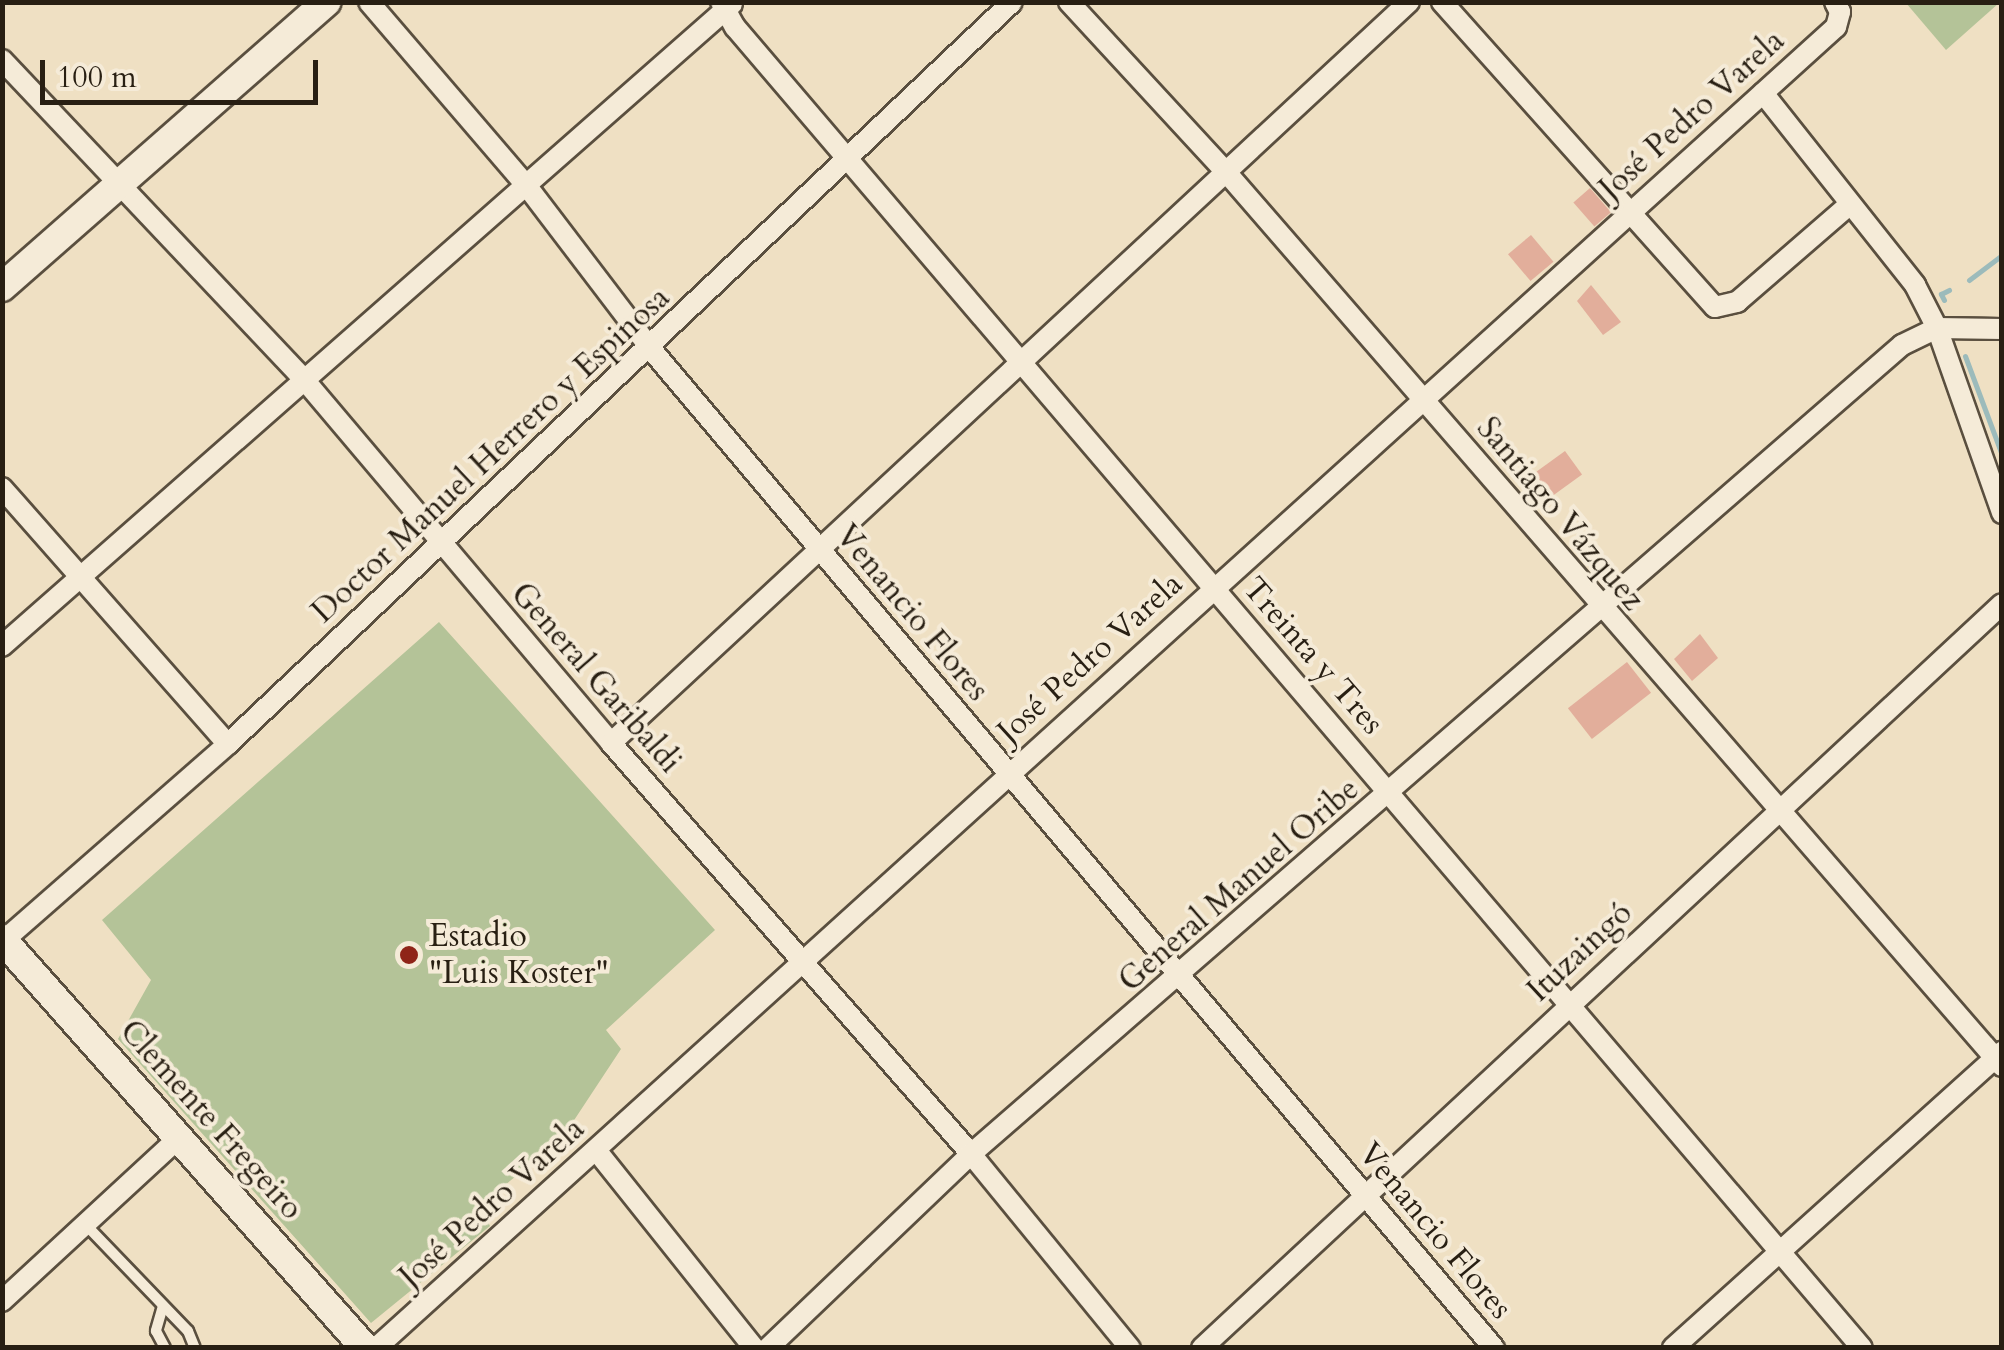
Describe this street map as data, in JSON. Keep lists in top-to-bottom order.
{
  "streets": {
    "street": [
      "José Pedro Varela",
      "Doctor Manuel Herrero y Espinosa",
      "Santiago Vázquez",
      "Venancio Flores",
      "Treinta y Tres",
      "General Garibaldi",
      "General Manuel Oribe",
      "Ituzaingó",
      "Clemente Fregeiro"
    ]
  },
  "crossings": [
    ["José Pedro Varela", "Santiago Vázquez"],
    ["José Pedro Varela", "Venancio Flores"],
    ["José Pedro Varela", "Treinta y Tres"],
    ["José Pedro Varela", "General Garibaldi"],
    ["Doctor Manuel Herrero y Espinosa", "Venancio Flores"],
    ["Doctor Manuel Herrero y Espinosa", "Treinta y Tres"],
    ["Doctor Manuel Herrero y Espinosa", "General Garibaldi"],
    ["Doctor Manuel Herrero y Espinosa", "Clemente Fregeiro"],
    ["Santiago Vázquez", "General Manuel Oribe"],
    ["Santiago Vázquez", "Ituzaingó"],
    ["Venancio Flores", "General Manuel Oribe"],
    ["Venancio Flores", "Ituzaingó"],
    ["Treinta y Tres", "General Manuel Oribe"],
    ["Treinta y Tres", "Ituzaingó"],
    ["General Garibaldi", "General Manuel Oribe"]
  ],
  "places": ["Estadio \"Luis Koster\""],
  "scale_bar": "100 m"
}
